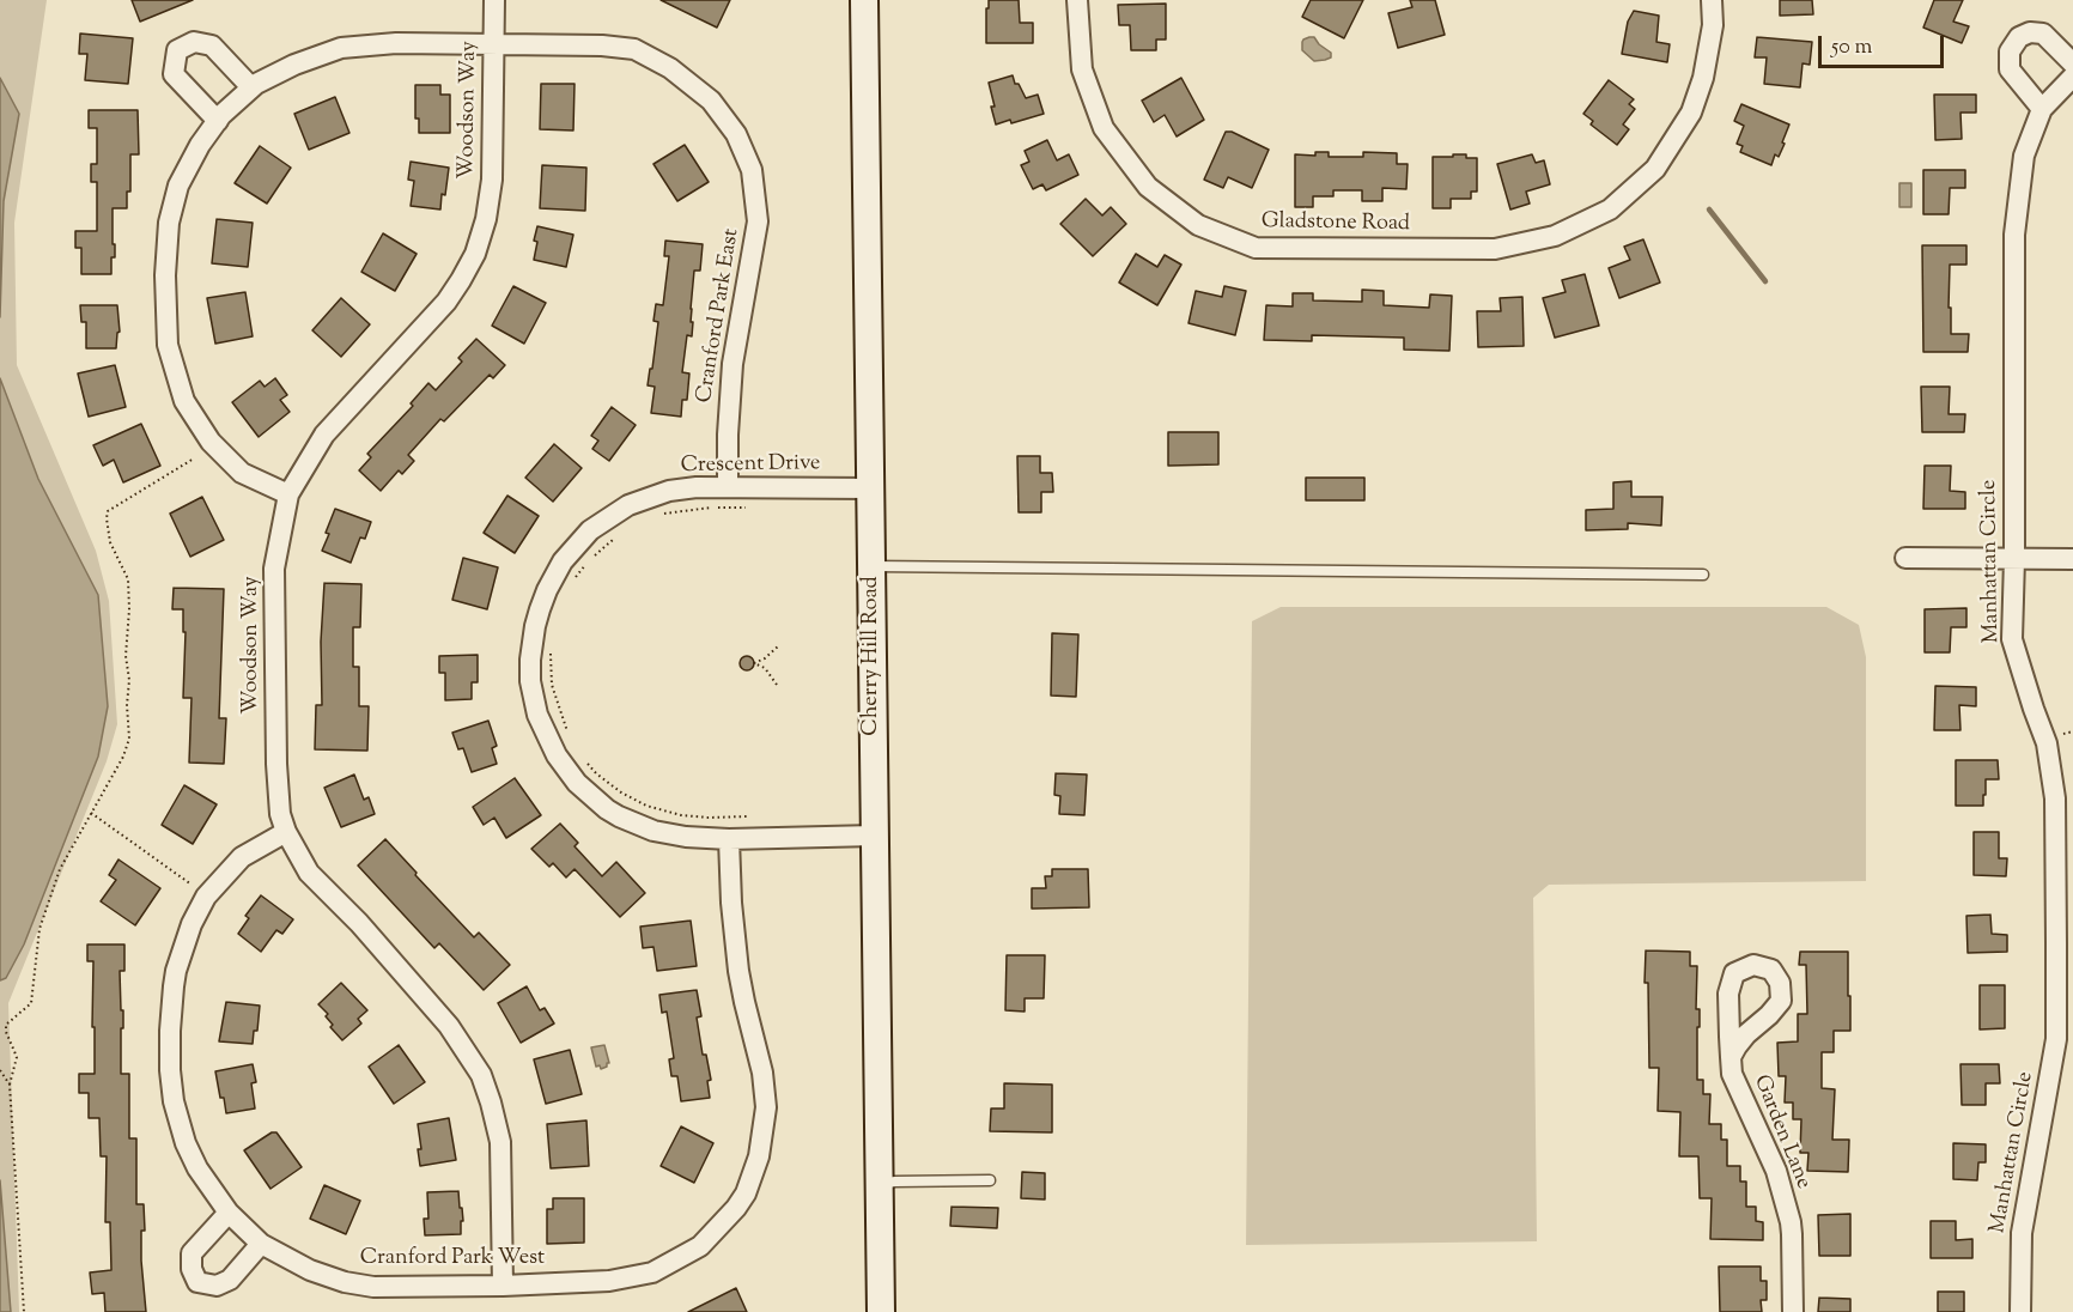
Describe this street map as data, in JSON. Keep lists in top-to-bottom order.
{
  "streets": {
    "main road": ["Cherry Hill Road"],
    "street": [
      "Woodson Way",
      "Gladstone Road",
      "Cranford Park East",
      "Crescent Drive",
      "Manhattan Circle",
      "Garden Lane",
      "Cranford Park West"
    ]
  },
  "crossings": [
    ["Woodson Way", "Cranford Park East"],
    ["Woodson Way", "Cranford Park West"],
    ["Cranford Park East", "Crescent Drive"],
    ["Crescent Drive", "Cherry Hill Road"],
    ["Crescent Drive", "Cranford Park West"]
  ],
  "scale_bar": "50 m"
}
